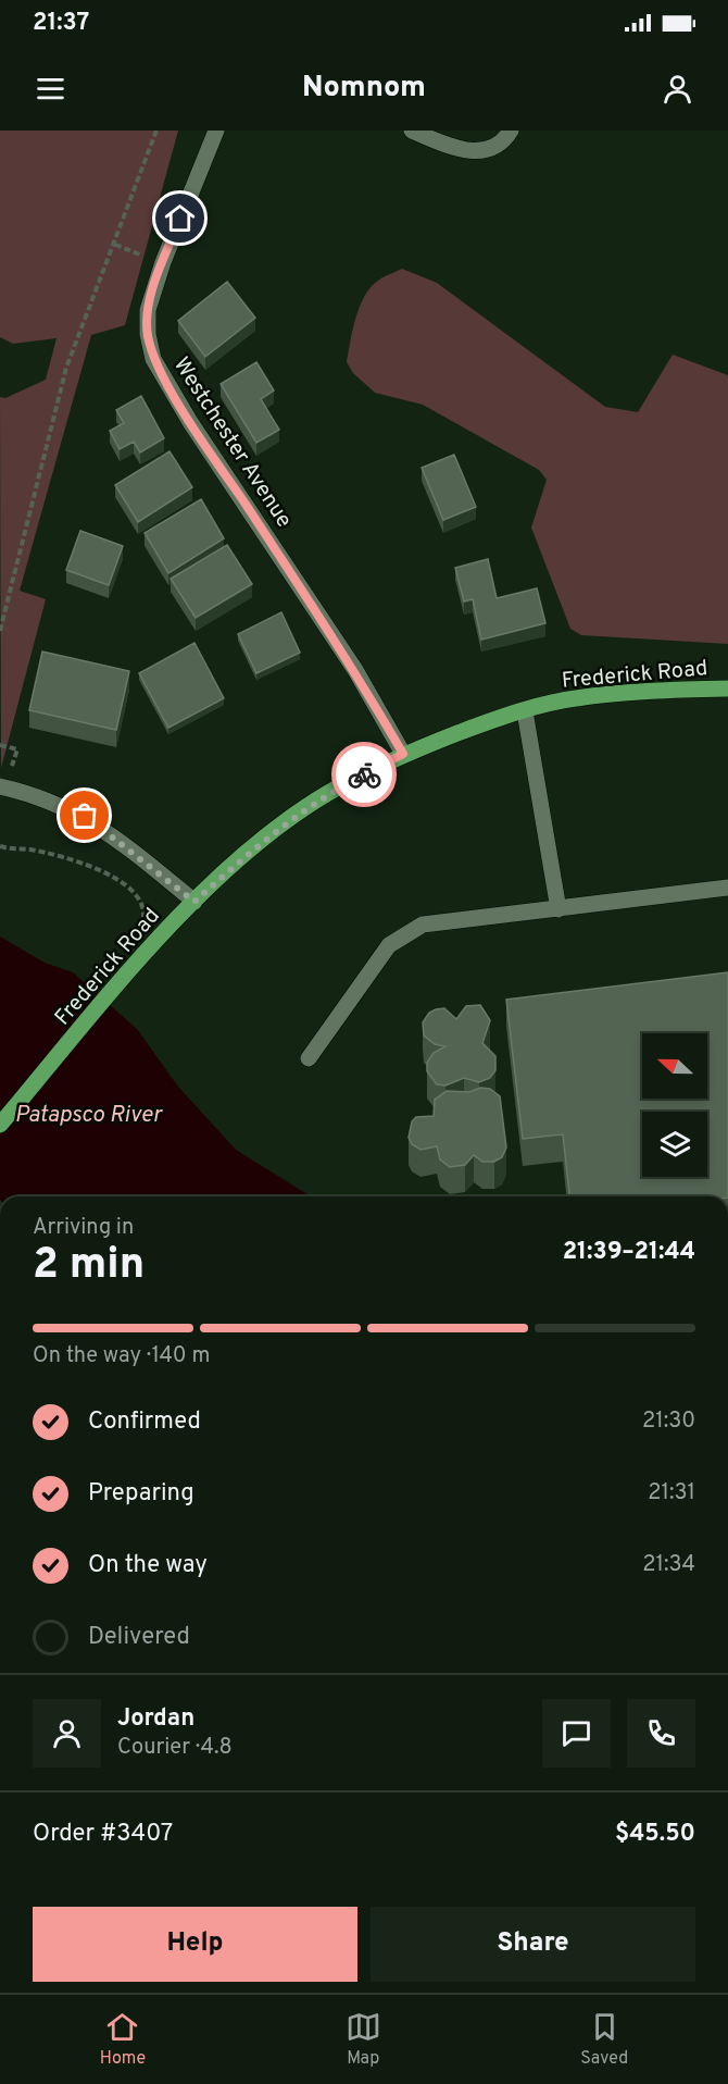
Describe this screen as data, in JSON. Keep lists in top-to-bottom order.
{
  "streets": {
    "main road": ["Frederick Road"],
    "street": ["Westchester Avenue"]
  },
  "crossings": [
    ["Westchester Avenue", "Frederick Road"]
  ],
  "water": ["Patapsco River"],
  "north": "left",
  "page": {
    "status": "21:37",
    "header": "Nomnom",
    "heading": ["2 min", "Arriving in", "21:39–21:44"],
    "panel": [
      "Jordan",
      "Courier · 4.8",
      "Order #3407",
      "$45.50"
    ],
    "bar": "On the way · 140 m",
    "list": [
      ["Confirmed", "21:30"],
      ["Preparing", "21:31"],
      ["On the way", "21:34"],
      "Delivered"
    ],
    "buttons": ["Help", "Share"],
    "tabs": ["Home", "Map", "Saved"]
  }
}
